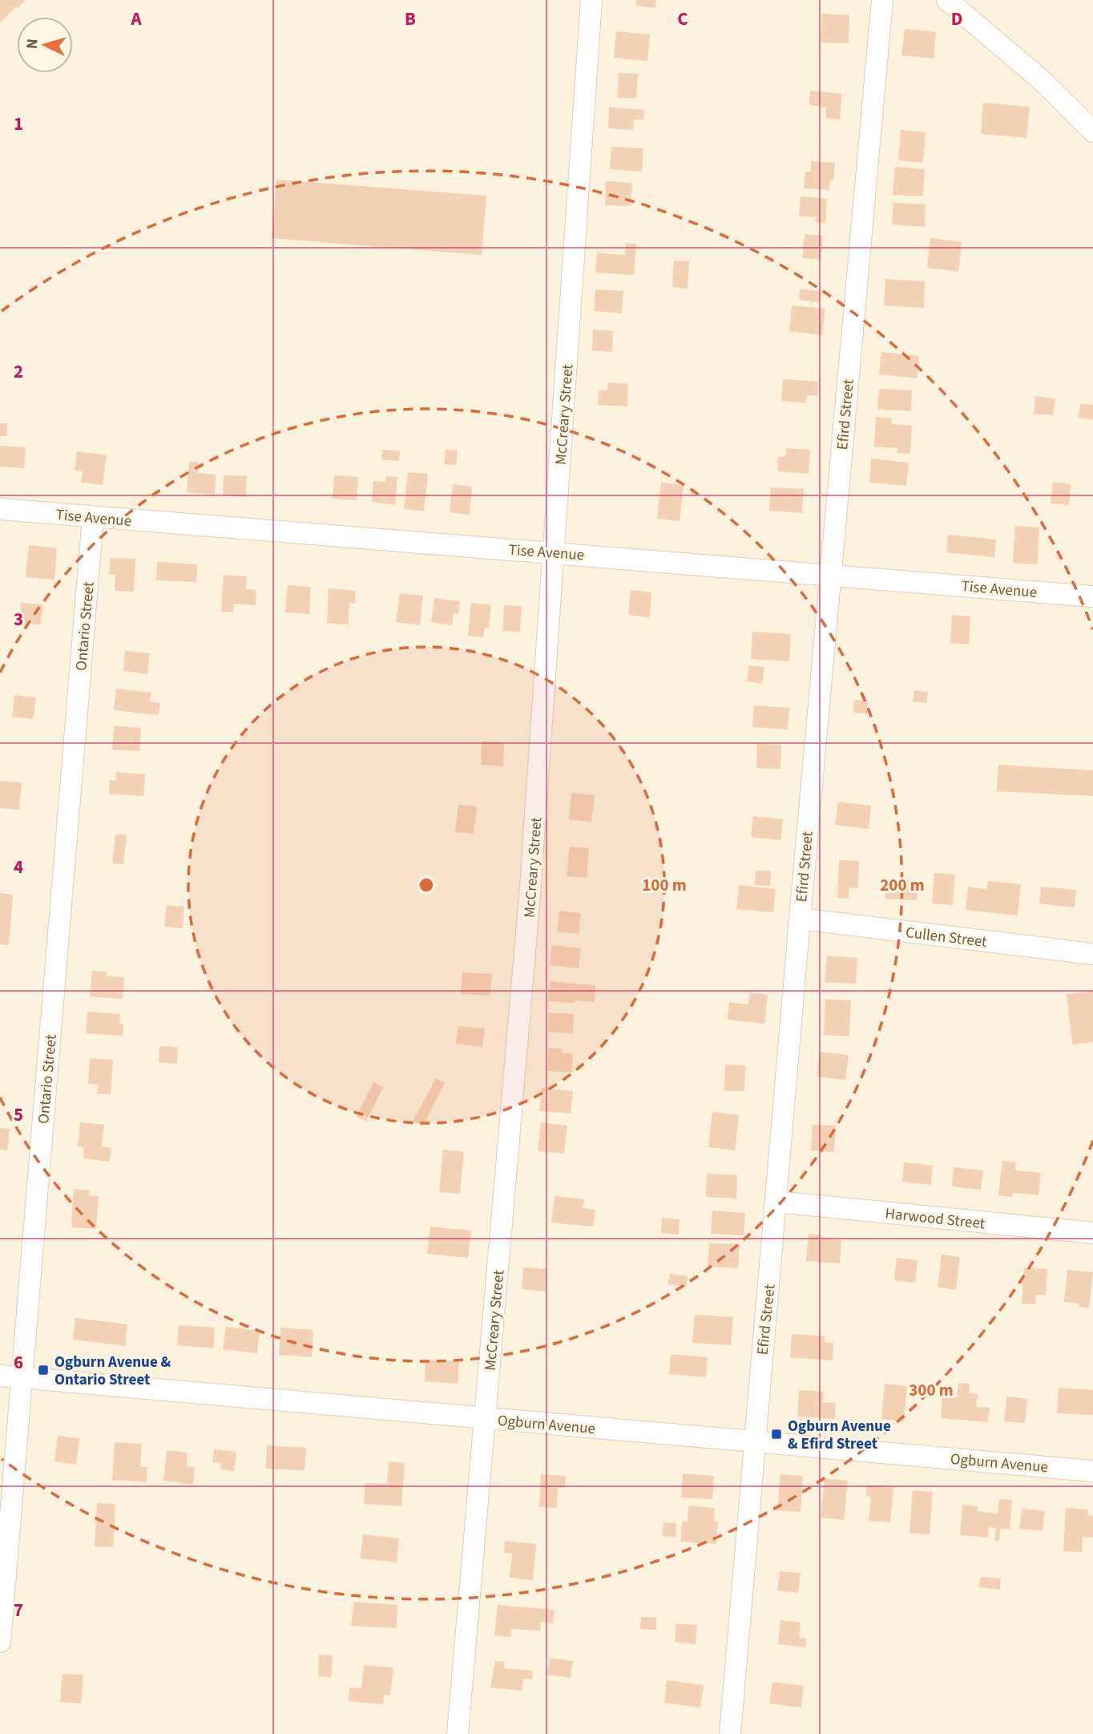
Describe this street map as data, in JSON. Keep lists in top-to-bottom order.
{
  "streets": {
    "street": [
      "McCreary Street",
      "Efird Street",
      "Tise Avenue",
      "Ontario Street",
      "Cullen Street",
      "Harwood Street",
      "Ogburn Avenue"
    ]
  },
  "crossings": [
    ["McCreary Street", "Tise Avenue"],
    ["McCreary Street", "Ogburn Avenue"],
    ["Efird Street", "Tise Avenue"],
    ["Efird Street", "Cullen Street"],
    ["Efird Street", "Harwood Street"],
    ["Efird Street", "Ogburn Avenue"],
    ["Tise Avenue", "Ontario Street"],
    ["Ontario Street", "Ogburn Avenue"]
  ],
  "places": {
    "transit": ["Ogburn Avenue & Ontario Street", "Ogburn Avenue & Efird Street"]
  },
  "north": "left",
  "grid": {
    "columns": [
      "A",
      "B",
      "C",
      "D"
    ],
    "rows": [
      "1",
      "2",
      "3",
      "4",
      "5",
      "6",
      "7"
    ]
  },
  "rings": ["100 m", "200 m", "300 m"]
}
